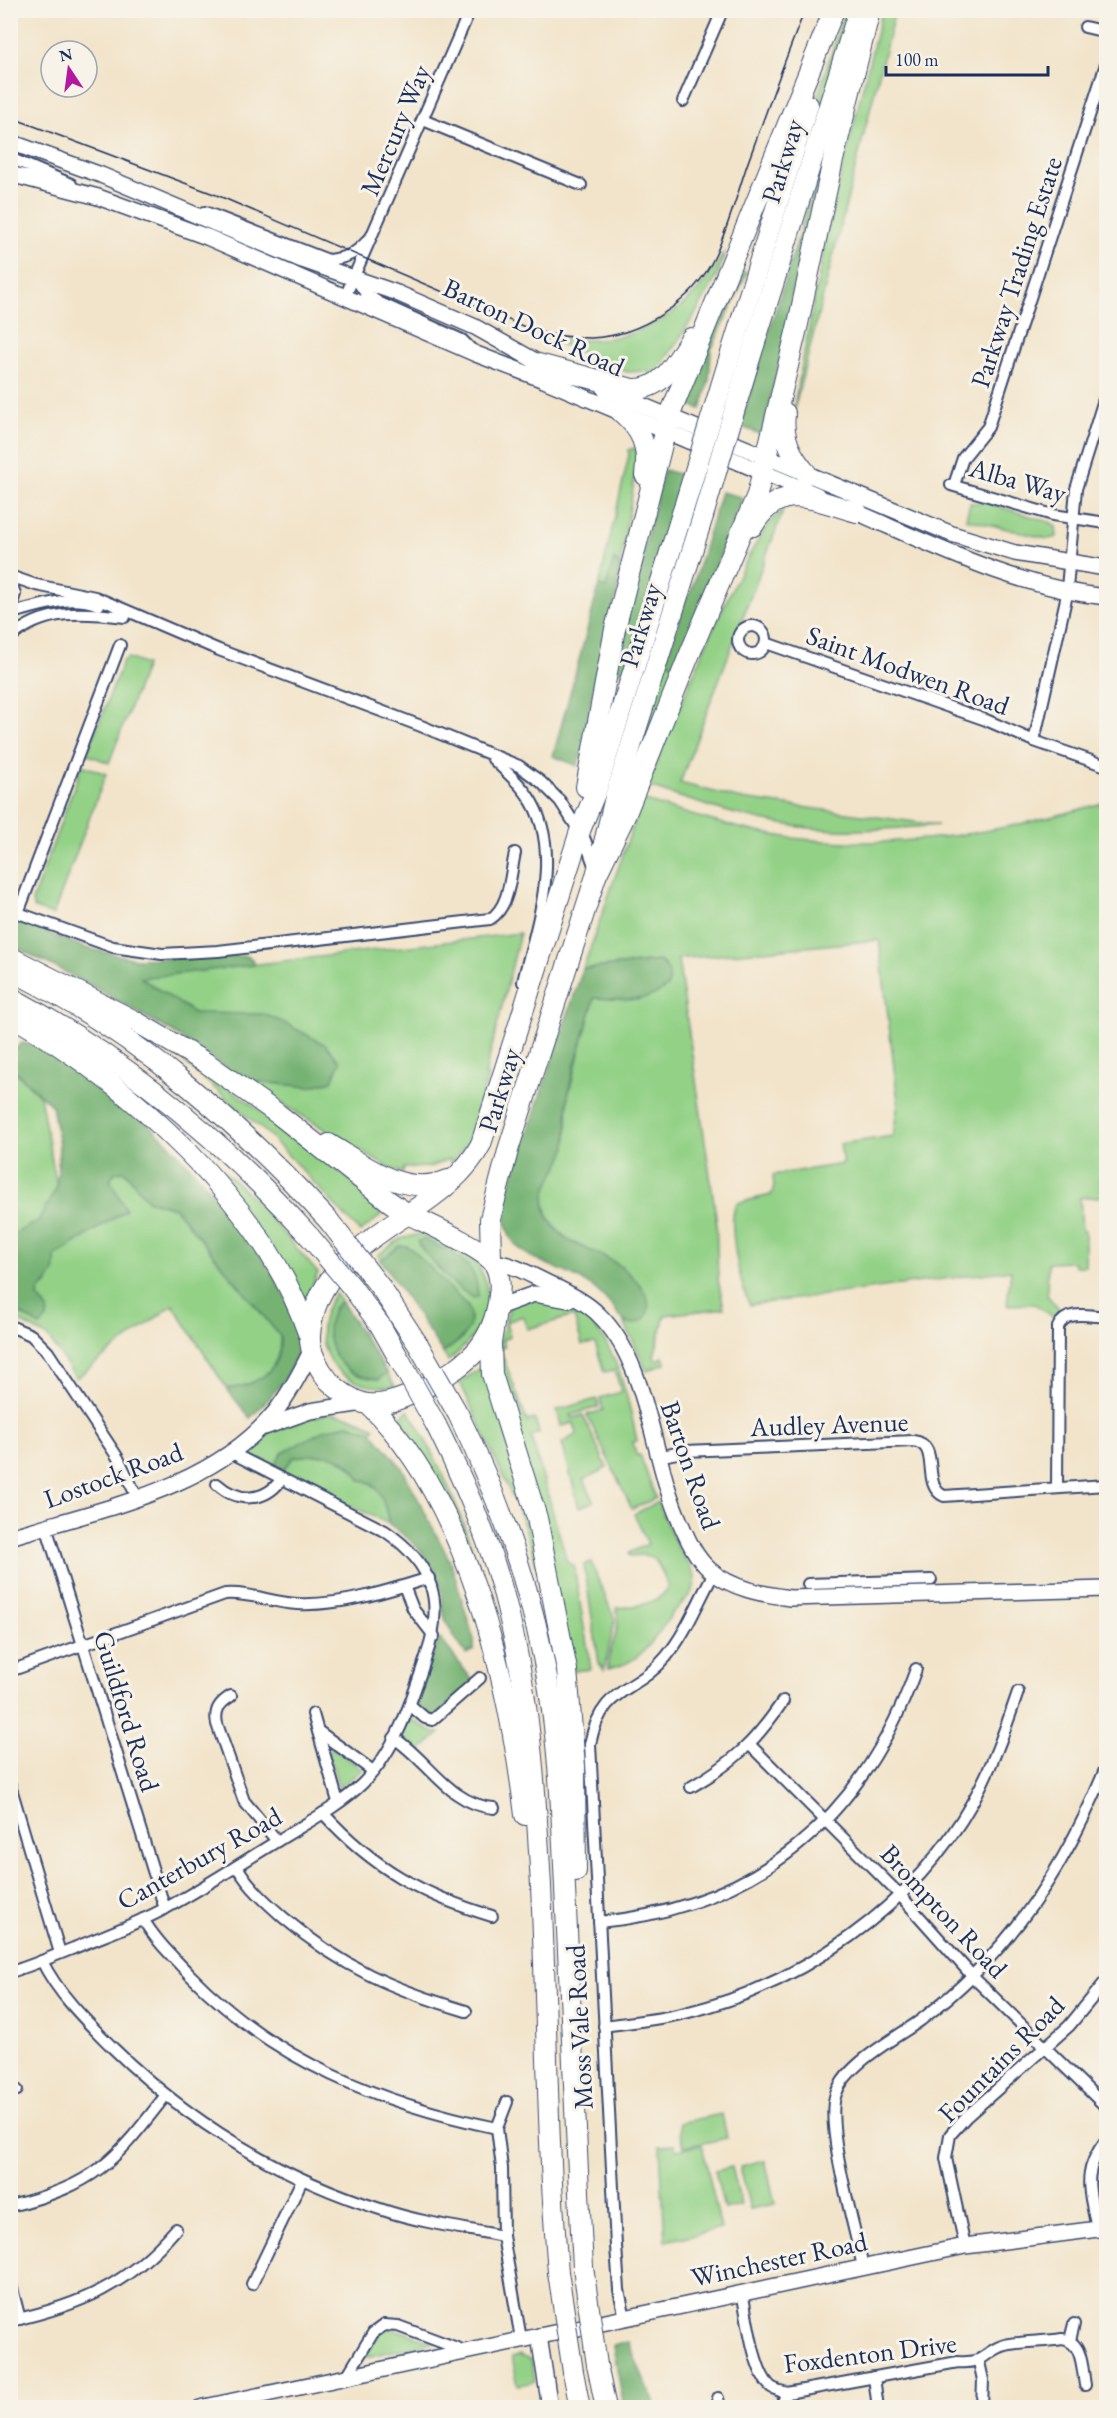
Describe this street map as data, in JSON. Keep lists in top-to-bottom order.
{
  "streets": {
    "highway": ["Parkway"],
    "main road": [
      "Barton Dock Road",
      "Barton Road",
      "Lostock Road",
      "Winchester Road"
    ],
    "street": [
      "Mercury Way",
      "Parkway Trading Estate",
      "Alba Way",
      "Saint Modwen Road",
      "Audley Avenue",
      "Guildford Road",
      "Canterbury Road",
      "Brompton Road",
      "Moss Vale Road",
      "Fountains Road",
      "Foxdenton Drive"
    ]
  },
  "crossings": [
    ["Mercury Way", "Barton Dock Road"],
    ["Parkway", "Barton Road"],
    ["Parkway", "Lostock Road"],
    ["Parkway Trading Estate", "Alba Way"],
    ["Barton Dock Road", "Saint Modwen Road"],
    ["Alba Way", "Saint Modwen Road"],
    ["Audley Avenue", "Barton Road"],
    ["Barton Road", "Lostock Road"],
    ["Barton Road", "Moss Vale Road"],
    ["Lostock Road", "Guildford Road"],
    ["Guildford Road", "Canterbury Road"],
    ["Brompton Road", "Fountains Road"],
    ["Moss Vale Road", "Winchester Road"],
    ["Fountains Road", "Winchester Road"],
    ["Winchester Road", "Foxdenton Drive"]
  ],
  "scale_bar": "100 m",
  "north": "top"
}
